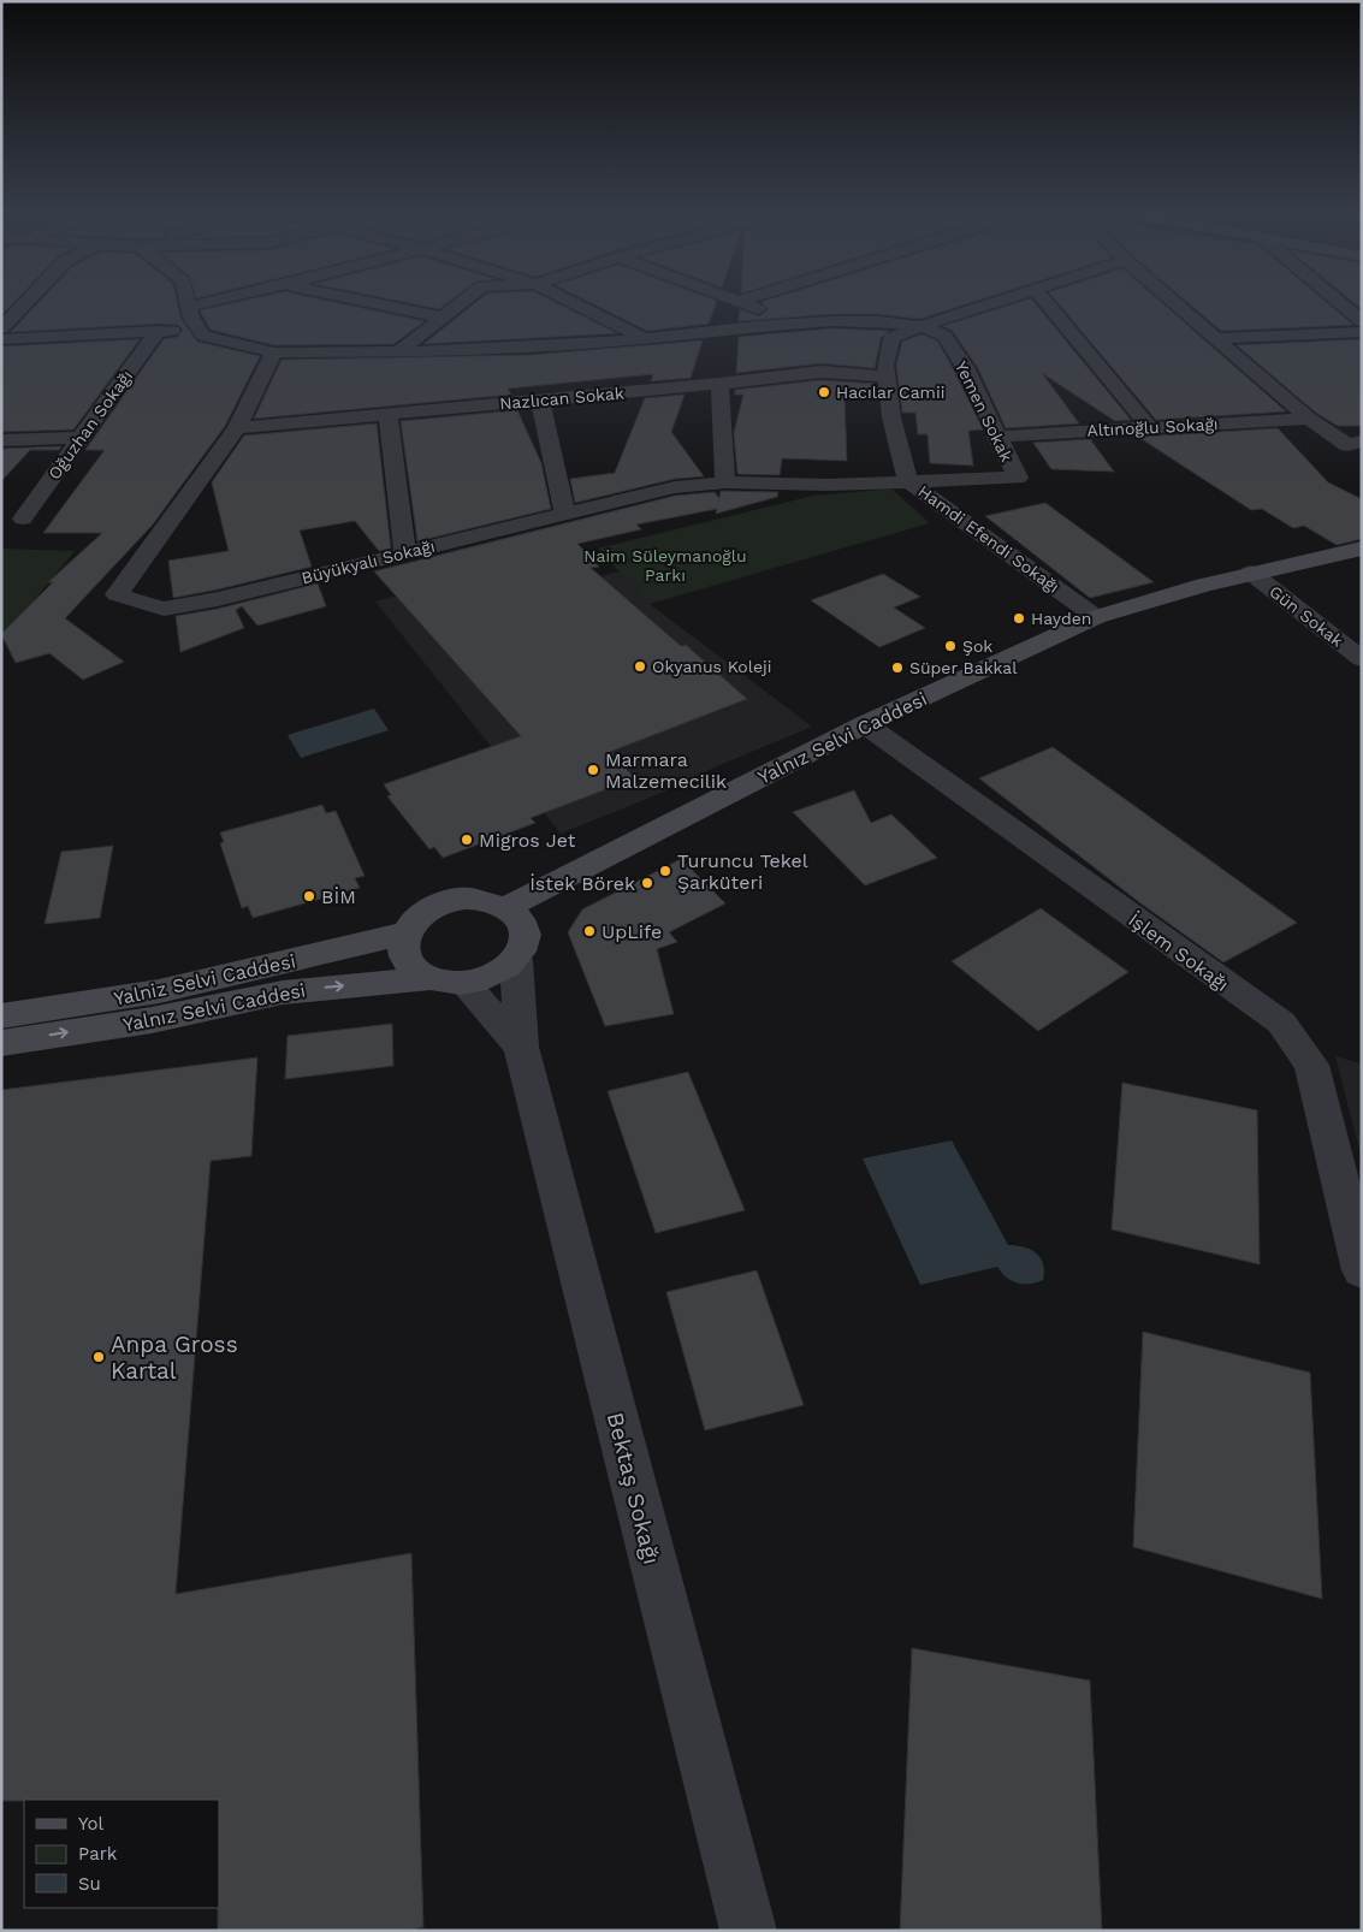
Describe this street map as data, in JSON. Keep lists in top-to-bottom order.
{
  "streets": {
    "street": [
      "Nazlıcan Sokak",
      "Yemen Sokak",
      "Oğuzhan Sokağı",
      "Altınoğlu Sokağı",
      "Hamdi Efendi Sokağı",
      "Büyükyalı Sokağı",
      "Gün Sokak",
      "Yalnız Selvi Caddesi",
      "İşlem Sokağı",
      "Yalniz Selvi Caddesi",
      "Bektaş Sokağı"
    ]
  },
  "crossings": [
    ["Nazlıcan Sokak", "Hamdi Efendi Sokağı"],
    ["Nazlıcan Sokak", "Büyükyalı Sokağı"],
    ["Yemen Sokak", "Altınoğlu Sokağı"],
    ["Yemen Sokak", "Hamdi Efendi Sokağı"],
    ["Yemen Sokak", "Büyükyalı Sokağı"],
    ["Hamdi Efendi Sokağı", "Büyükyalı Sokağı"],
    ["Hamdi Efendi Sokağı", "Yalnız Selvi Caddesi"],
    ["Gün Sokak", "Yalnız Selvi Caddesi"],
    ["Yalnız Selvi Caddesi", "İşlem Sokağı"],
    ["Yalnız Selvi Caddesi", "Yalniz Selvi Caddesi"],
    ["Yalnız Selvi Caddesi", "Bektaş Sokağı"],
    ["Yalniz Selvi Caddesi", "Bektaş Sokağı"]
  ],
  "parks": ["Naim Süleymanoğlu Parkı"],
  "places": [
    "Hacılar Camii",
    "Hayden",
    "Şok",
    "Okyanus Koleji",
    "Süper Bakkal",
    "Marmara Malzemecilik",
    "Migros Jet",
    "Turuncu Tekel Şarküteri",
    "İstek Börek",
    "BİM",
    "UpLife",
    "Anpa Gross Kartal"
  ],
  "legend": ["Yol", "Park", "Su"]
}
